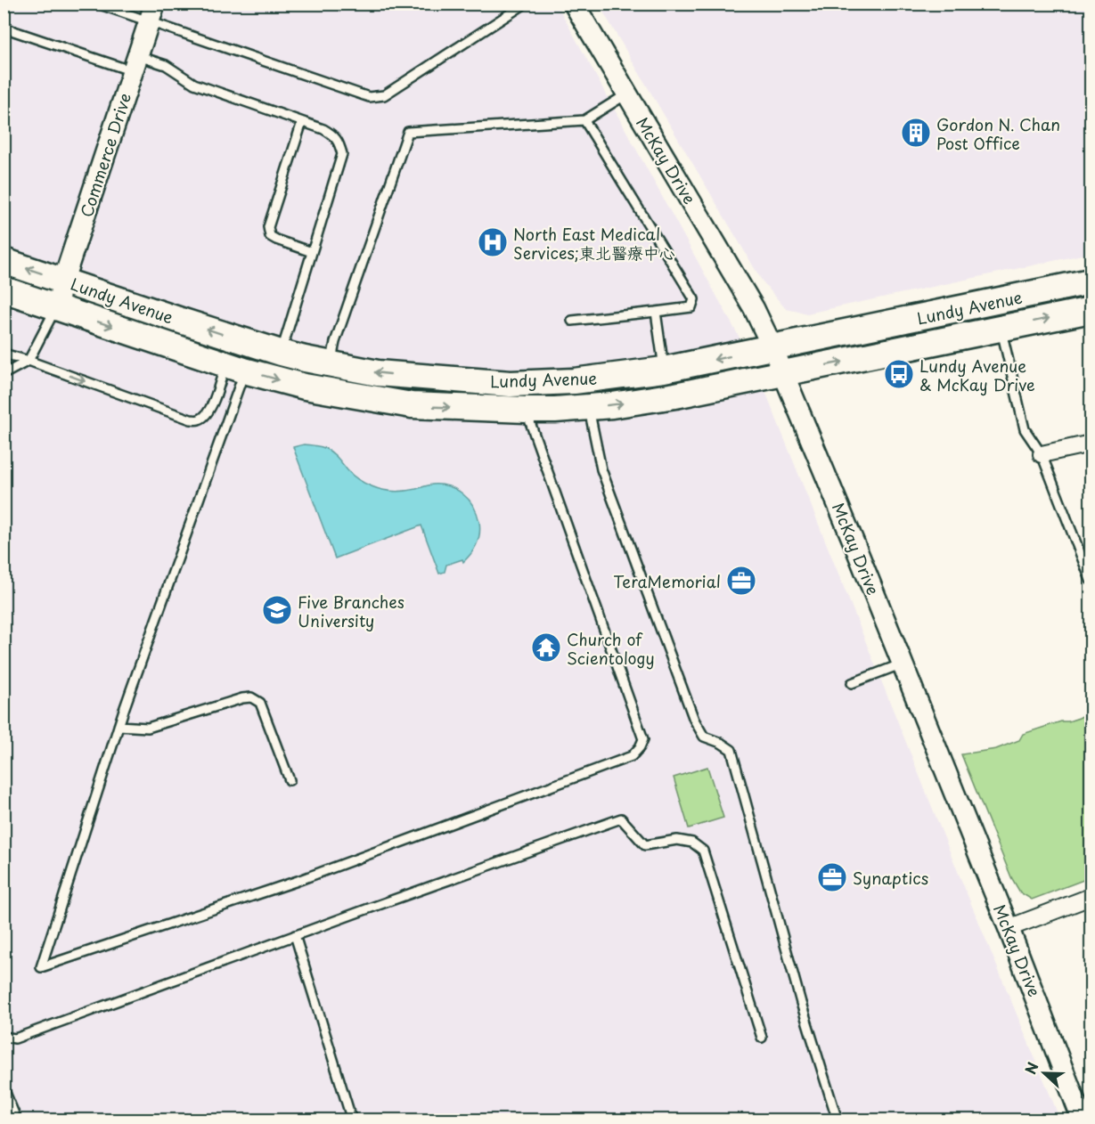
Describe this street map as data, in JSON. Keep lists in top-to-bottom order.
{
  "streets": {
    "main road": ["Lundy Avenue"],
    "street": ["Commerce Drive", "McKay Drive"]
  },
  "crossings": [
    ["Commerce Drive", "Lundy Avenue"],
    ["McKay Drive", "Lundy Avenue"]
  ],
  "places": {
    "building": ["Gordon N. Chan Post Office"],
    "hospital": ["North East Medical Services;東北醫療中心"],
    "bus stop": ["Lundy Avenue & McKay Drive"],
    "office": ["TeraMemorial", "Synaptics"],
    "school or university": ["Five Branches University"],
    "temple": ["Church of Scientology"]
  },
  "north": "left"
}
